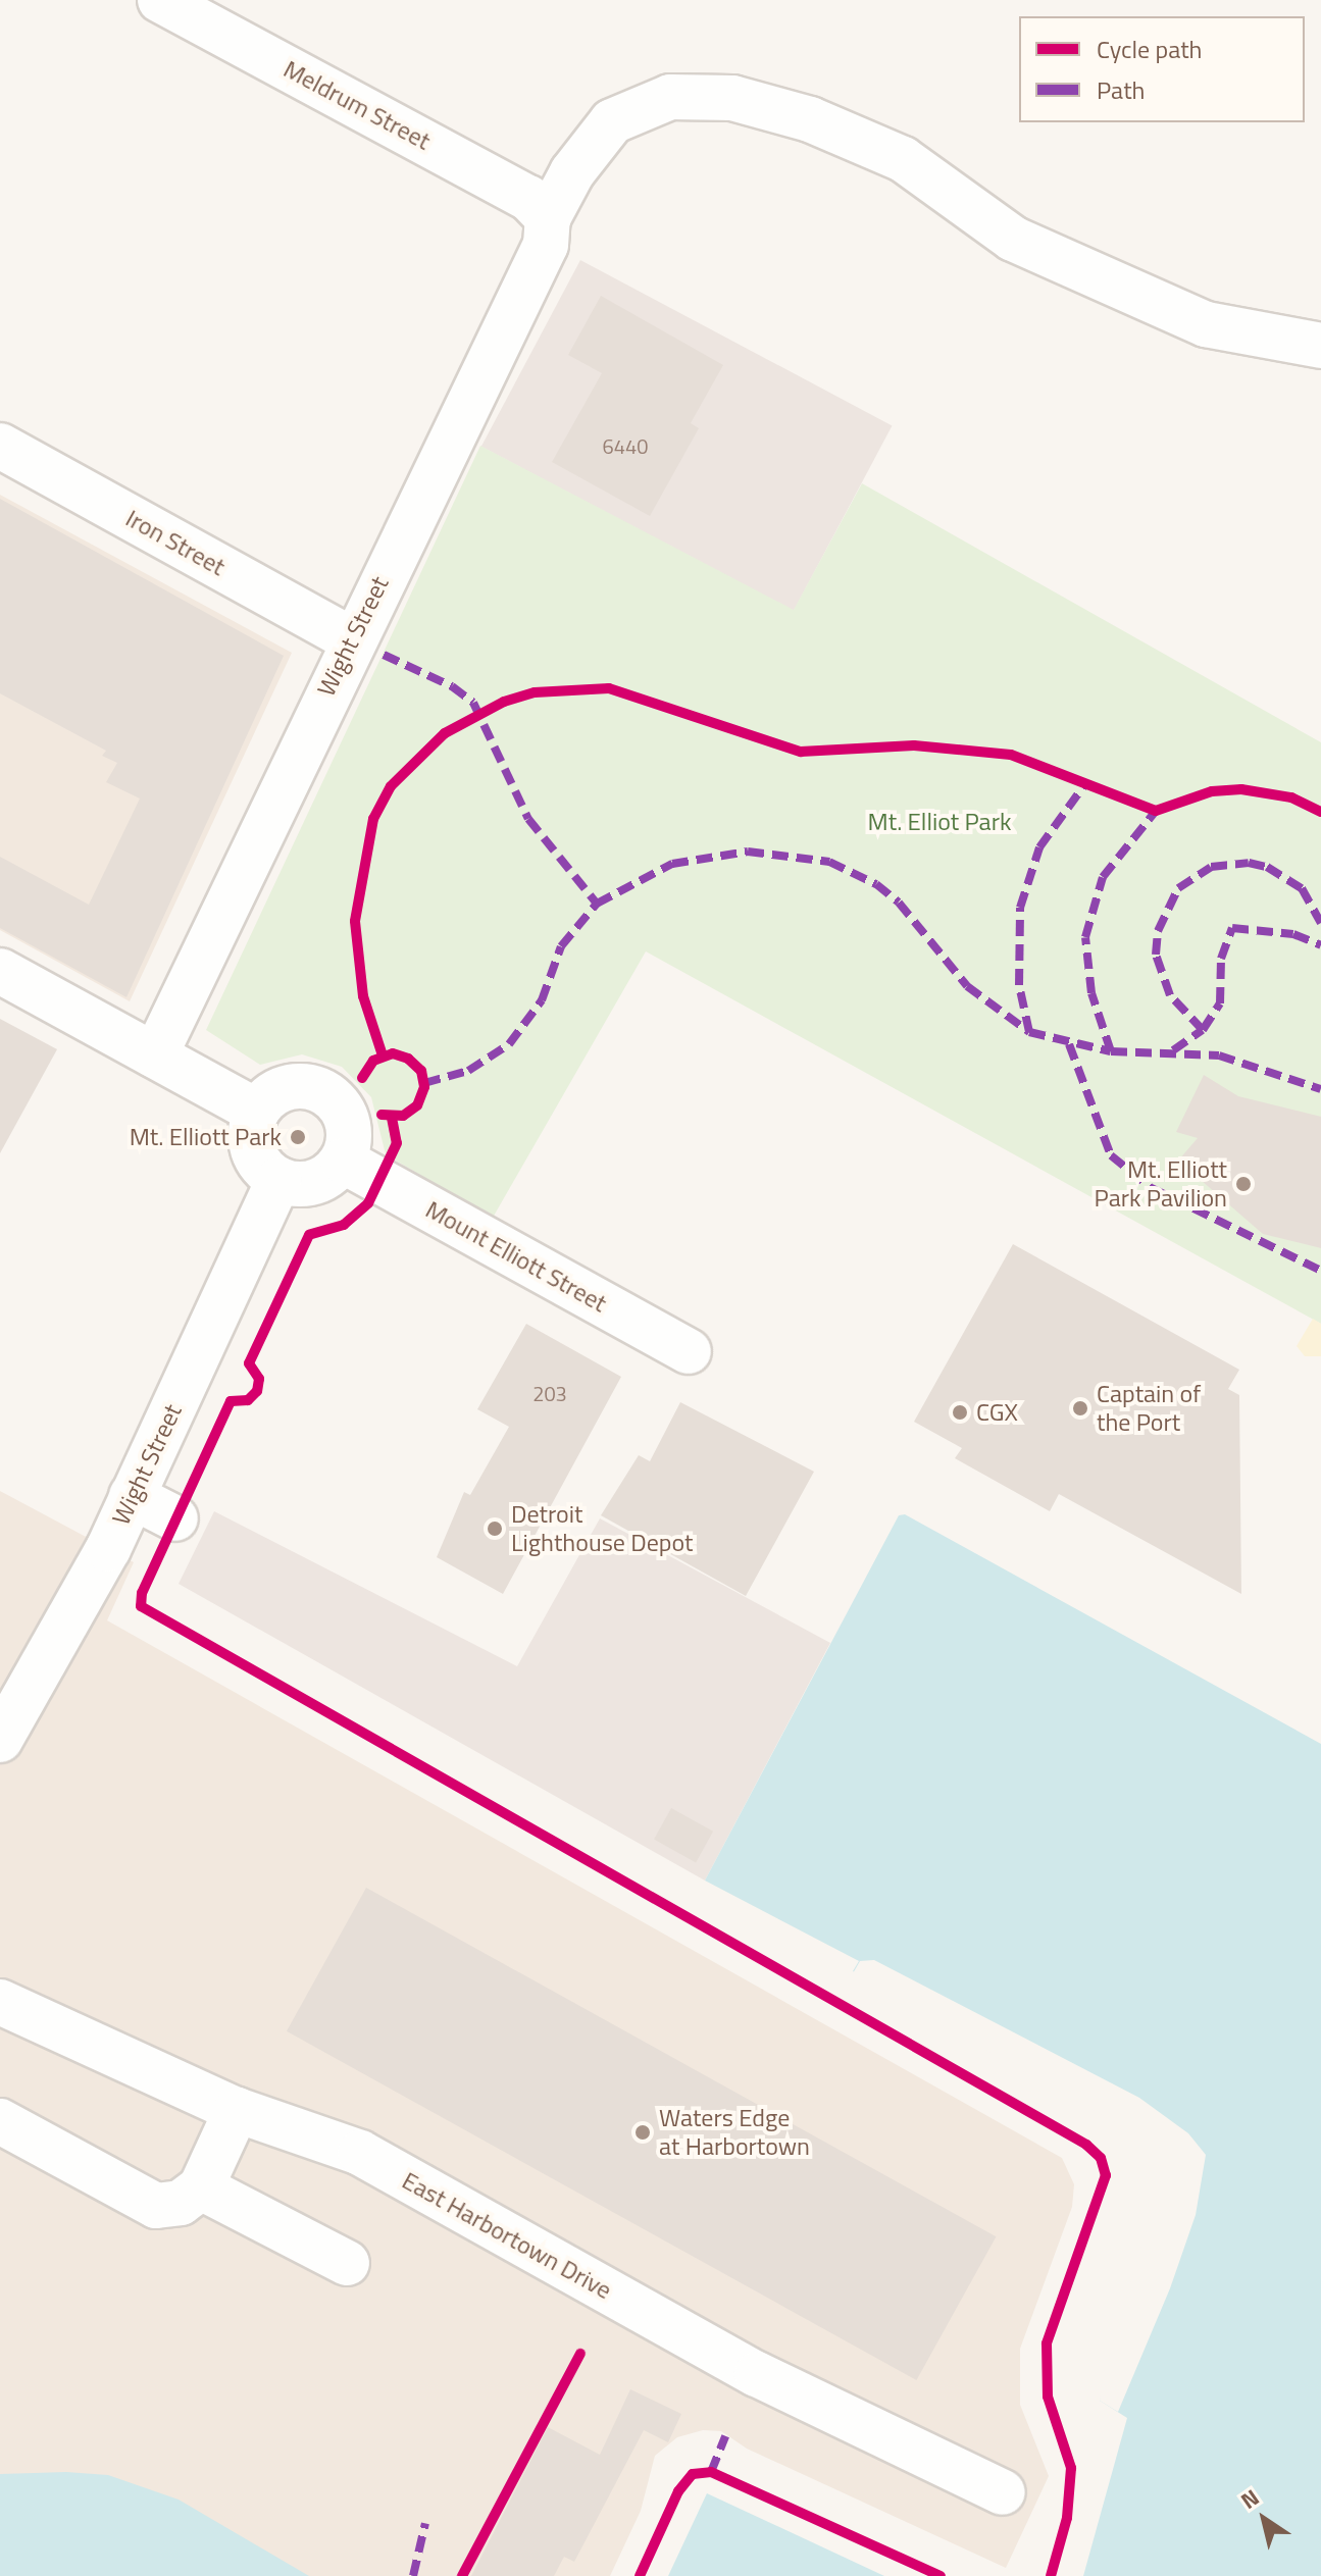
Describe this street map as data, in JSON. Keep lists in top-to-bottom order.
{
  "streets": {
    "street": [
      "Meldrum Street",
      "Iron Street",
      "Wight Street",
      "Mount Elliott Street",
      "East Harbortown Drive"
    ]
  },
  "crossings": [
    ["Meldrum Street", "Wight Street"],
    ["Iron Street", "Wight Street"],
    ["Wight Street", "Mount Elliott Street"]
  ],
  "parks": ["Mt. Elliot Park"],
  "places": [
    "Mt. Elliott Park",
    "Mt. Elliott Park Pavilion",
    "Captain of the Port",
    "CGX",
    "Detroit Lighthouse Depot",
    "Waters Edge at Harbortown"
  ],
  "house_numbers": ["6440", "203"],
  "legend": ["Cycle path", "Path"],
  "north": "top left"
}
